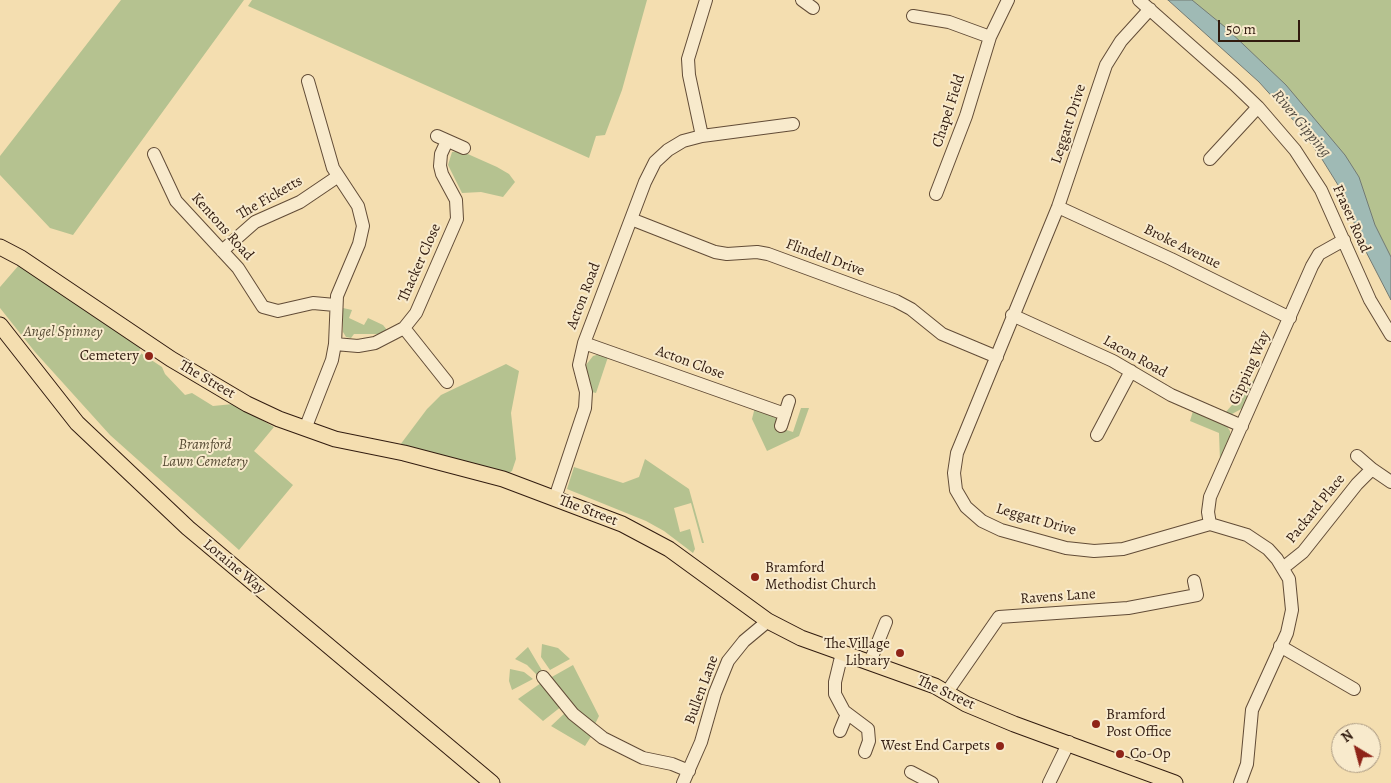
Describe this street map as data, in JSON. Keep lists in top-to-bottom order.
{
  "streets": {
    "main road": ["The Street", "Loraine Way"],
    "street": [
      "Chapel Field",
      "Leggatt Drive",
      "The Ficketts",
      "Fraser Road",
      "Kentons Road",
      "Broke Avenue",
      "Flindell Drive",
      "Thacker Close",
      "Acton Road",
      "Lacon Road",
      "Acton Close",
      "Gipping Way",
      "Packard Place",
      "Ravens Lane",
      "Bullen Lane"
    ]
  },
  "crossings": [
    ["Leggatt Drive", "Fraser Road"],
    ["Leggatt Drive", "Broke Avenue"],
    ["Leggatt Drive", "Flindell Drive"],
    ["Leggatt Drive", "Lacon Road"],
    ["Leggatt Drive", "Gipping Way"],
    ["Leggatt Drive", "Packard Place"],
    ["The Ficketts", "Kentons Road"],
    ["Fraser Road", "Gipping Way"],
    ["Broke Avenue", "Gipping Way"],
    ["Flindell Drive", "Acton Road"],
    ["Acton Road", "Acton Close"],
    ["Acton Road", "The Street"],
    ["Lacon Road", "Gipping Way"],
    ["The Street", "Ravens Lane"],
    ["The Street", "Bullen Lane"]
  ],
  "water": ["River Gipping"],
  "parks": ["Angel Spinney", "Bramford Lawn Cemetery"],
  "places": [
    "Cemetery",
    "Bramford Methodist Church",
    "The Village Library",
    "Bramford Post Office",
    "West End Carpets",
    "Co-Op"
  ],
  "scale_bar": "50 m",
  "north": "top left"
}
